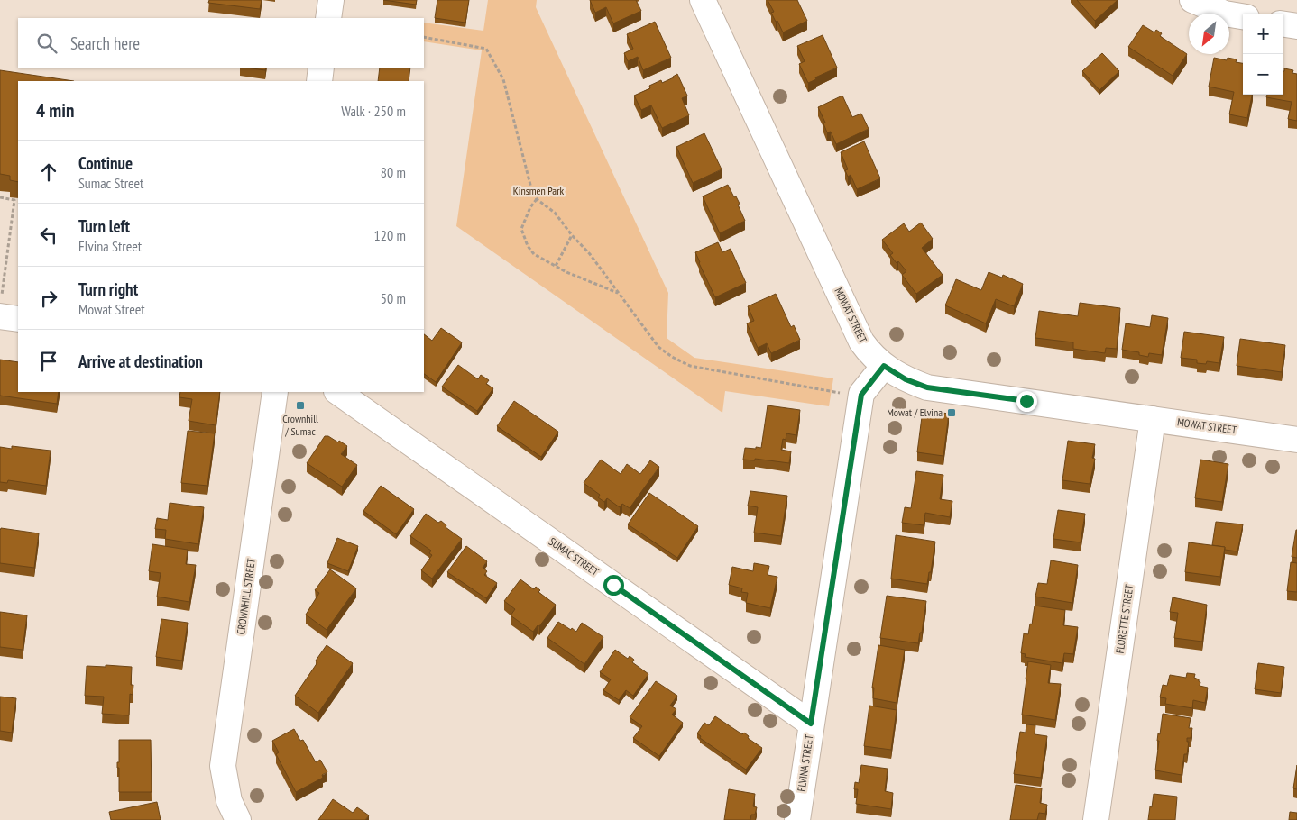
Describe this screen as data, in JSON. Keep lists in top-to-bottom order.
{
  "streets": {
    "street": [
      "MOWAT STREET",
      "SUMAC STREET",
      "CROWNHILL STREET",
      "FLORETTE STREET",
      "ELVINA STREET"
    ]
  },
  "crossings": [
    ["MOWAT STREET", "FLORETTE STREET"],
    ["MOWAT STREET", "ELVINA STREET"],
    ["SUMAC STREET", "ELVINA STREET"]
  ],
  "parks": ["Kinsmen Park"],
  "places": {
    "transit": ["Crownhill / Sumac", "Mowat / Elvina"]
  },
  "north": "bottom left",
  "page": {
    "map_buttons": ["+", "−"],
    "search": "Search here",
    "heading": ["4 min", "Walk · 250 m"],
    "list": [
      ["Continue", "Sumac Street", "80 m"],
      ["Turn left", "Elvina Street", "120 m"],
      ["Turn right", "Mowat Street", "50 m"],
      "Arrive at destination"
    ]
  }
}
